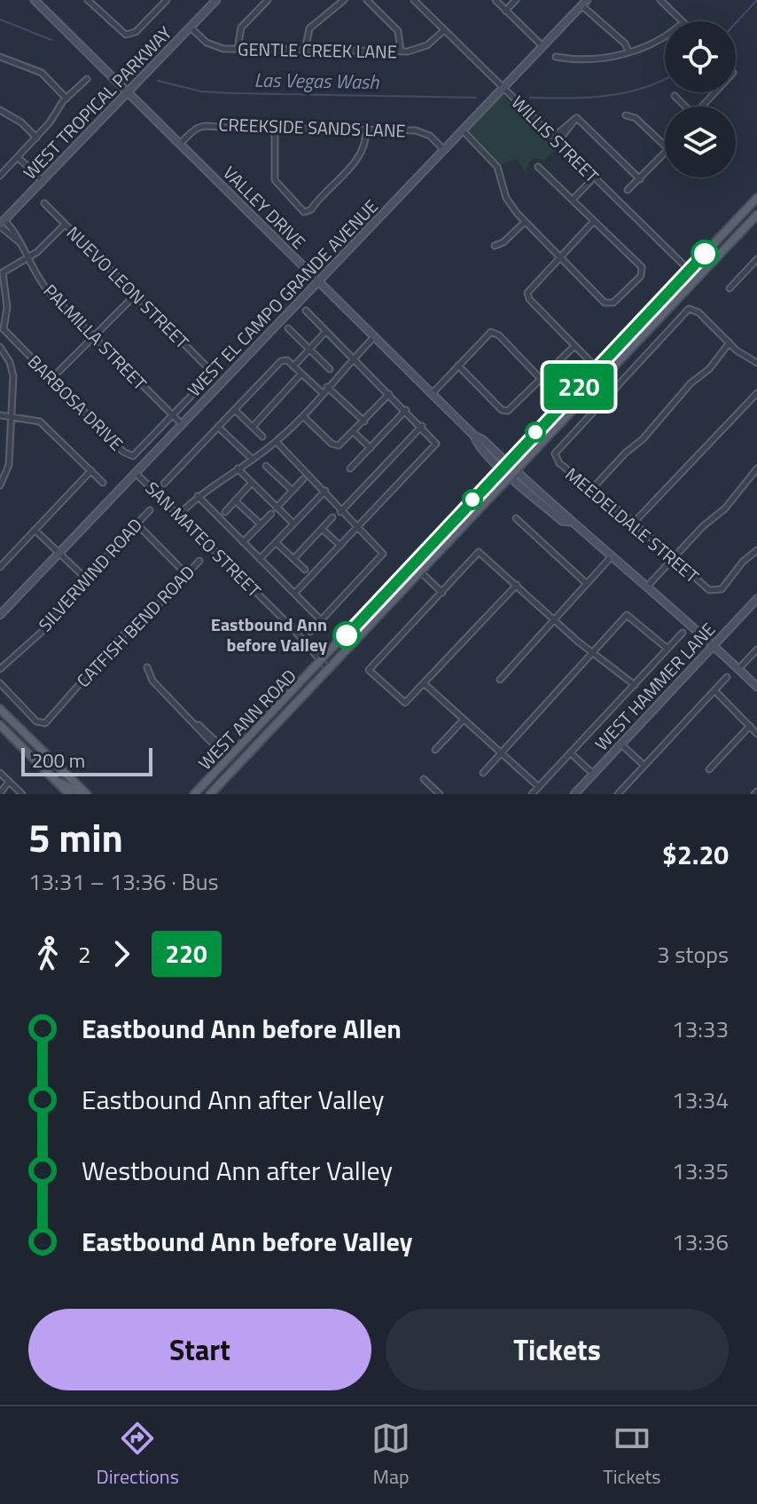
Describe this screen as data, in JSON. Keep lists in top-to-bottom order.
{
  "streets": {
    "main road": ["WEST ANN ROAD"],
    "street": [
      "GENTLE CREEK LANE",
      "WEST TROPICAL PARKWAY",
      "CREEKSIDE SANDS LANE",
      "WILLIS STREET",
      "VALLEY DRIVE",
      "NUEVO LEON STREET",
      "WEST EL CAMPO GRANDE AVENUE",
      "PALMILLA STREET",
      "BARBOSA DRIVE",
      "MEEDELDALE STREET",
      "SAN MATEO STREET",
      "SILVERWIND ROAD",
      "CATFISH BEND ROAD",
      "WEST HAMMER LANE"
    ]
  },
  "crossings": [
    ["GENTLE CREEK LANE", "WEST TROPICAL PARKWAY"],
    ["GENTLE CREEK LANE", "WILLIS STREET"],
    ["WEST TROPICAL PARKWAY", "VALLEY DRIVE"],
    ["WEST TROPICAL PARKWAY", "PALMILLA STREET"],
    ["CREEKSIDE SANDS LANE", "VALLEY DRIVE"],
    ["CREEKSIDE SANDS LANE", "WEST EL CAMPO GRANDE AVENUE"],
    ["WILLIS STREET", "WEST EL CAMPO GRANDE AVENUE"],
    ["WILLIS STREET", "WEST ANN ROAD"],
    ["VALLEY DRIVE", "WEST EL CAMPO GRANDE AVENUE"],
    ["VALLEY DRIVE", "WEST HAMMER LANE"],
    ["VALLEY DRIVE", "WEST ANN ROAD"],
    ["NUEVO LEON STREET", "PALMILLA STREET"],
    ["NUEVO LEON STREET", "BARBOSA DRIVE"],
    ["WEST EL CAMPO GRANDE AVENUE", "PALMILLA STREET"],
    ["WEST EL CAMPO GRANDE AVENUE", "SAN MATEO STREET"],
    ["PALMILLA STREET", "BARBOSA DRIVE"],
    ["SAN MATEO STREET", "WEST ANN ROAD"]
  ],
  "water": ["Las Vegas Wash"],
  "places": ["Eastbound Ann before Valley"],
  "lines": ["bus line 220"],
  "scale_bar": "200 m",
  "page": {
    "on_map": "220",
    "scale": "200 m",
    "heading": ["5 min", "13:31 – 13:36 · Bus", "$2.20"],
    "legs": ["2", "220", "3 stops"],
    "list": [
      {
        "name": "Eastbound Ann before Allen",
        "value": "13:33"
      },
      {
        "name": "Eastbound Ann after Valley",
        "value": "13:34"
      },
      {
        "name": "Westbound Ann after Valley",
        "value": "13:35"
      },
      {
        "name": "Eastbound Ann before Valley",
        "value": "13:36"
      }
    ],
    "buttons": ["Start", "Tickets"],
    "tabs": ["Directions", "Map", "Tickets"]
  }
}
